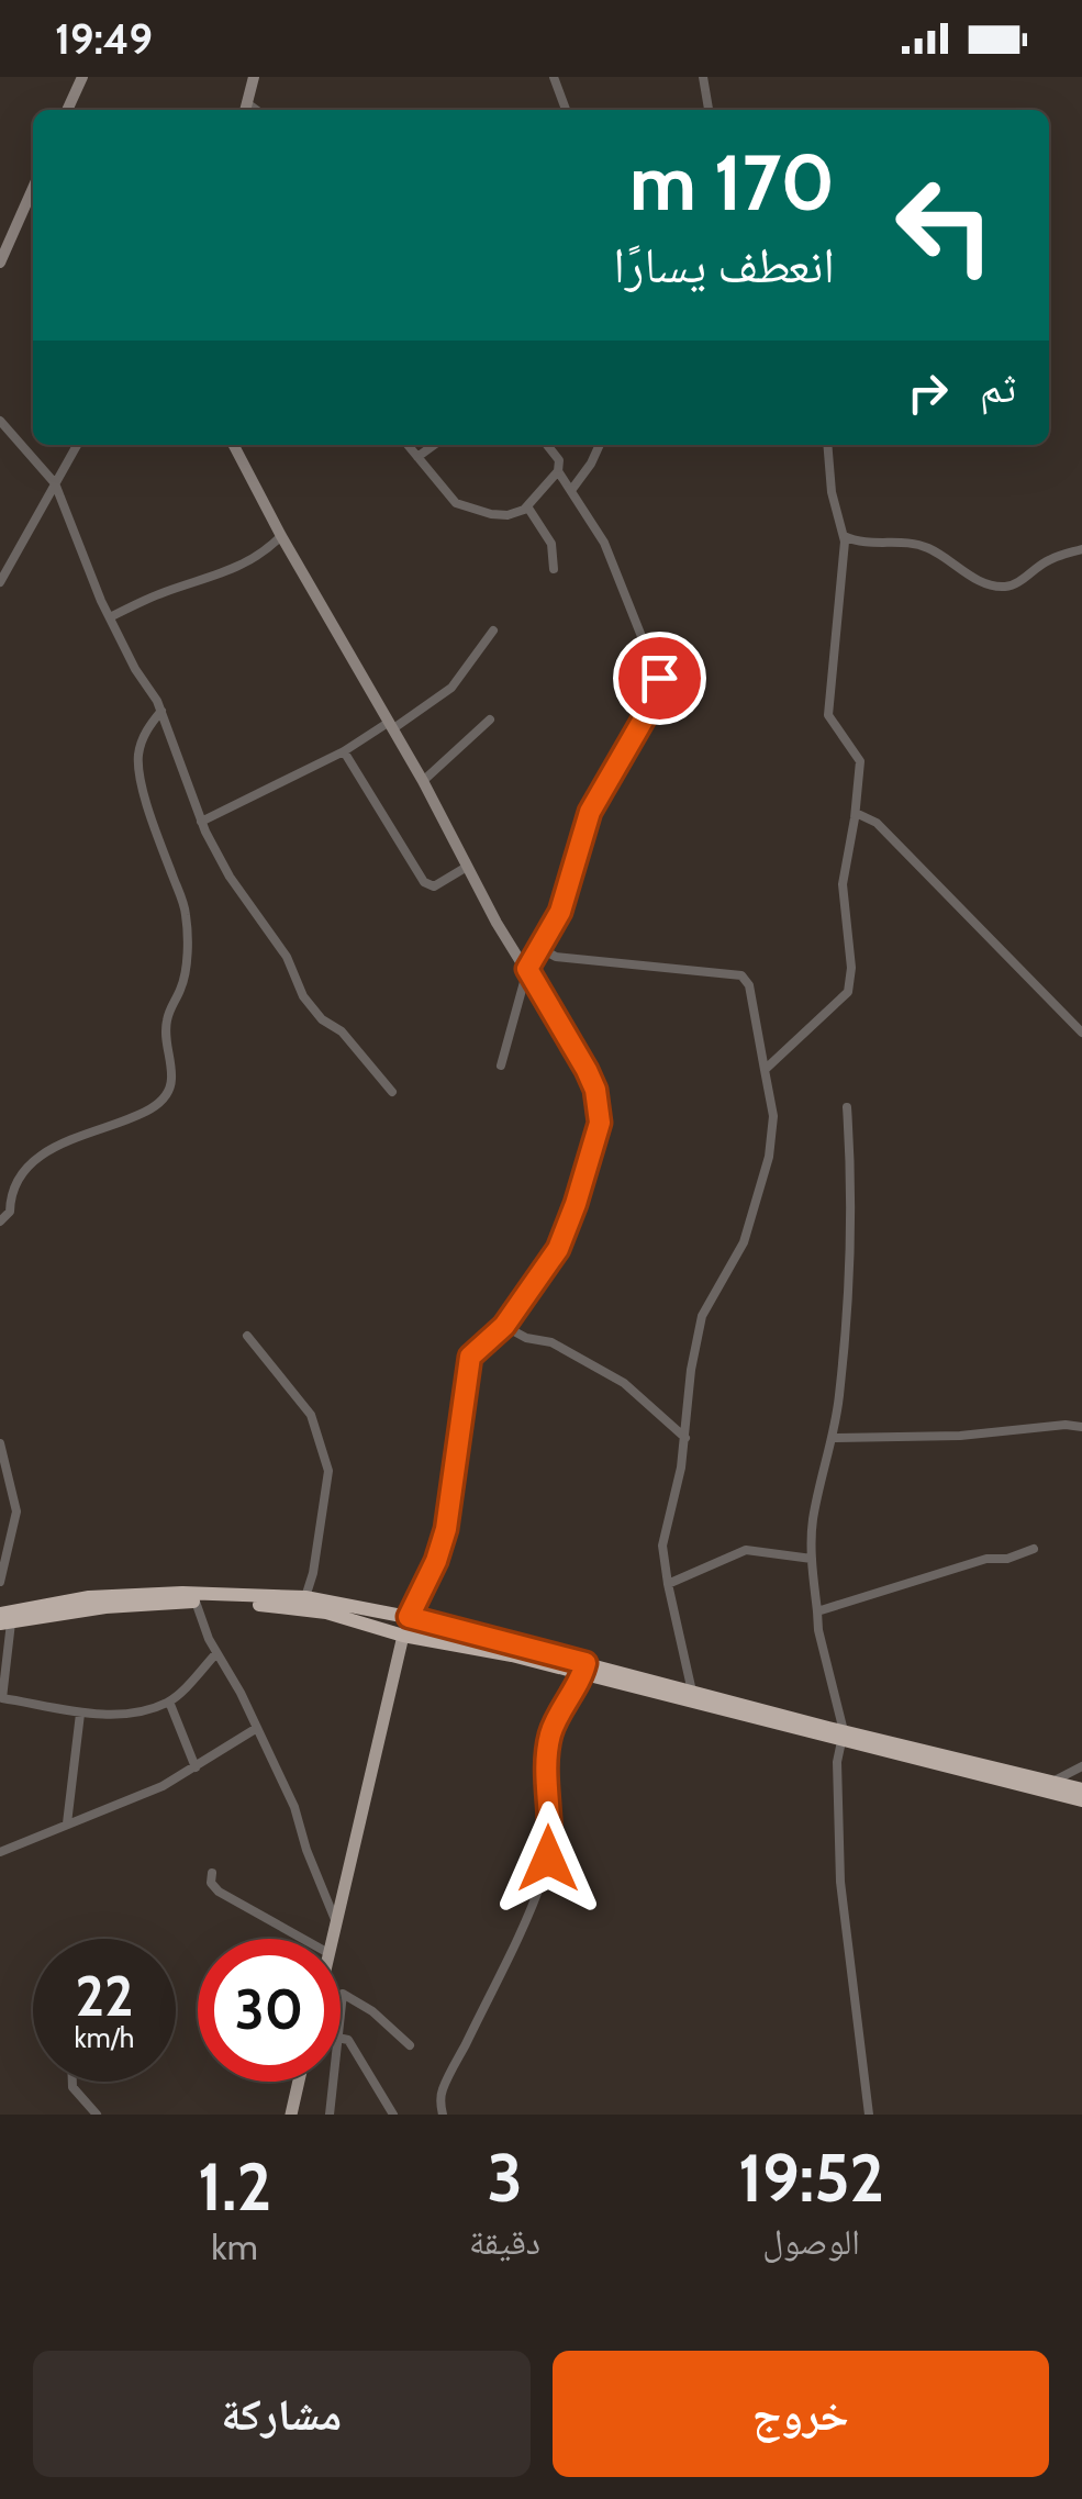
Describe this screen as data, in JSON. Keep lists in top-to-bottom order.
{
  "page": {
    "status": "19:49",
    "turn": ["170 m", "انعطف يسارًا"],
    "then": "ثم",
    "speed": "22 km/h",
    "limit": "30",
    "eta": [
      "19:52",
      "الوصول",
      "3",
      "دقيقة",
      "1.2",
      "km"
    ],
    "buttons": ["خروج", "مشاركة"]
  }
}
